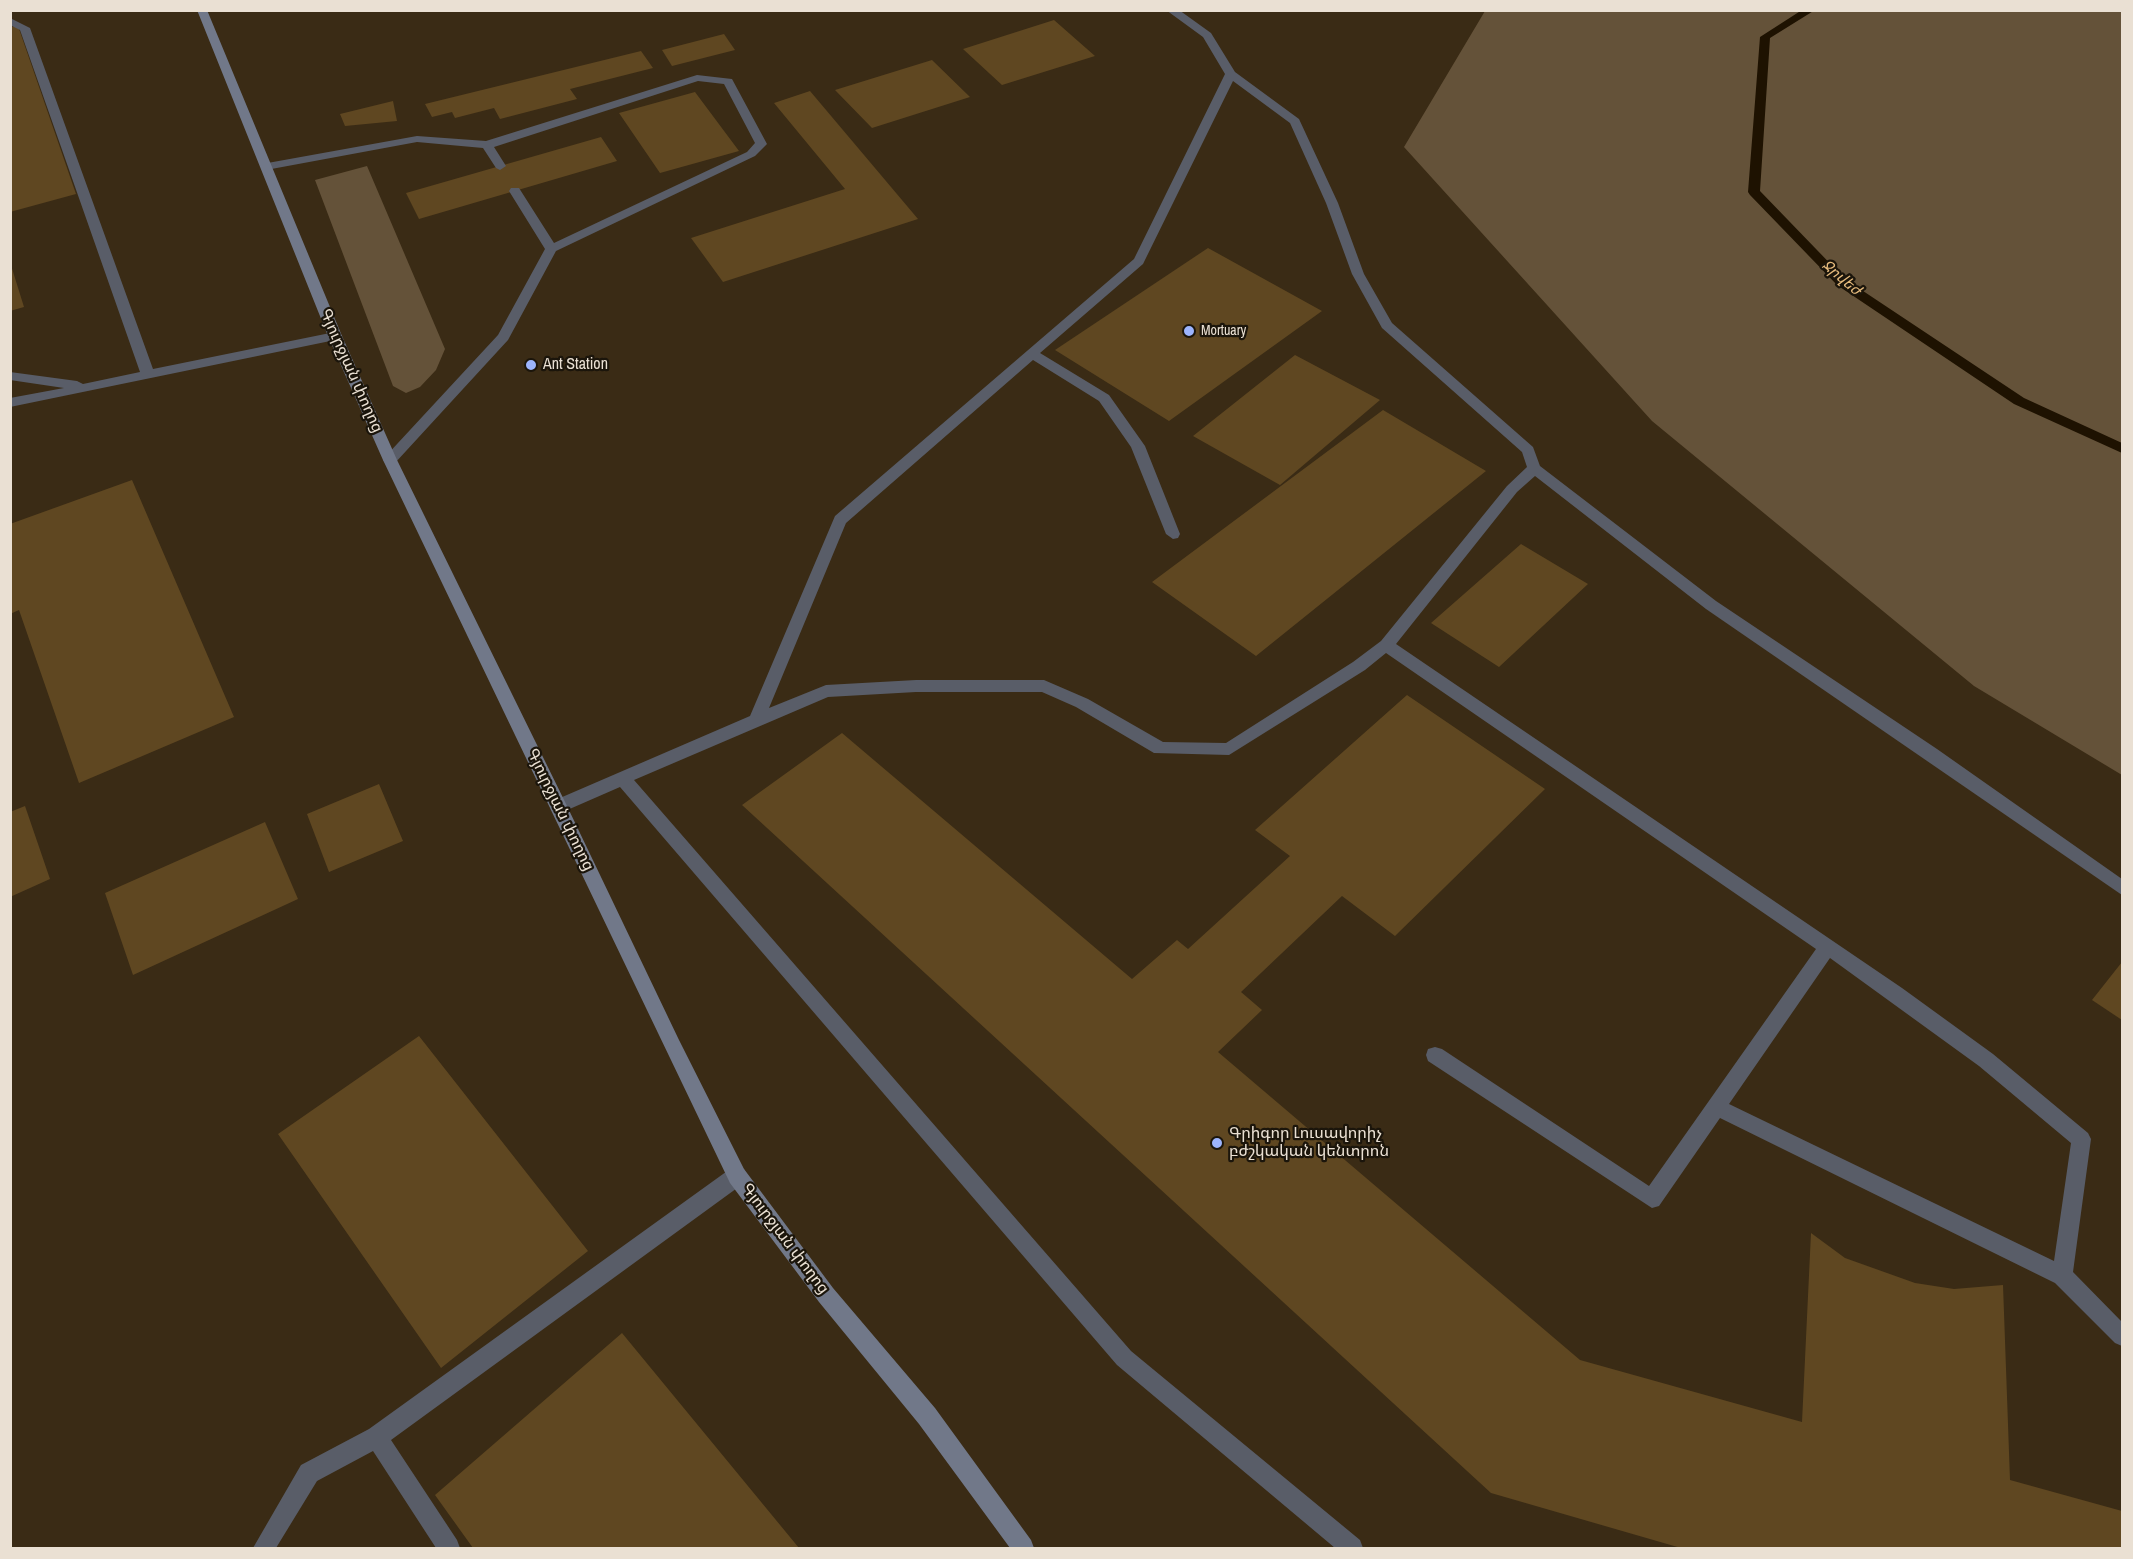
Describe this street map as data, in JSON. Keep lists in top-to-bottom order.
{
  "streets": {
    "main road": ["Գյուրջյան փողոց"]
  },
  "water": ["Ջրվեժ"],
  "places": ["Mortuary", "Ant Station", "Գրիգոր Լուսավորիչ բժշկական կենտրոն"]
}
